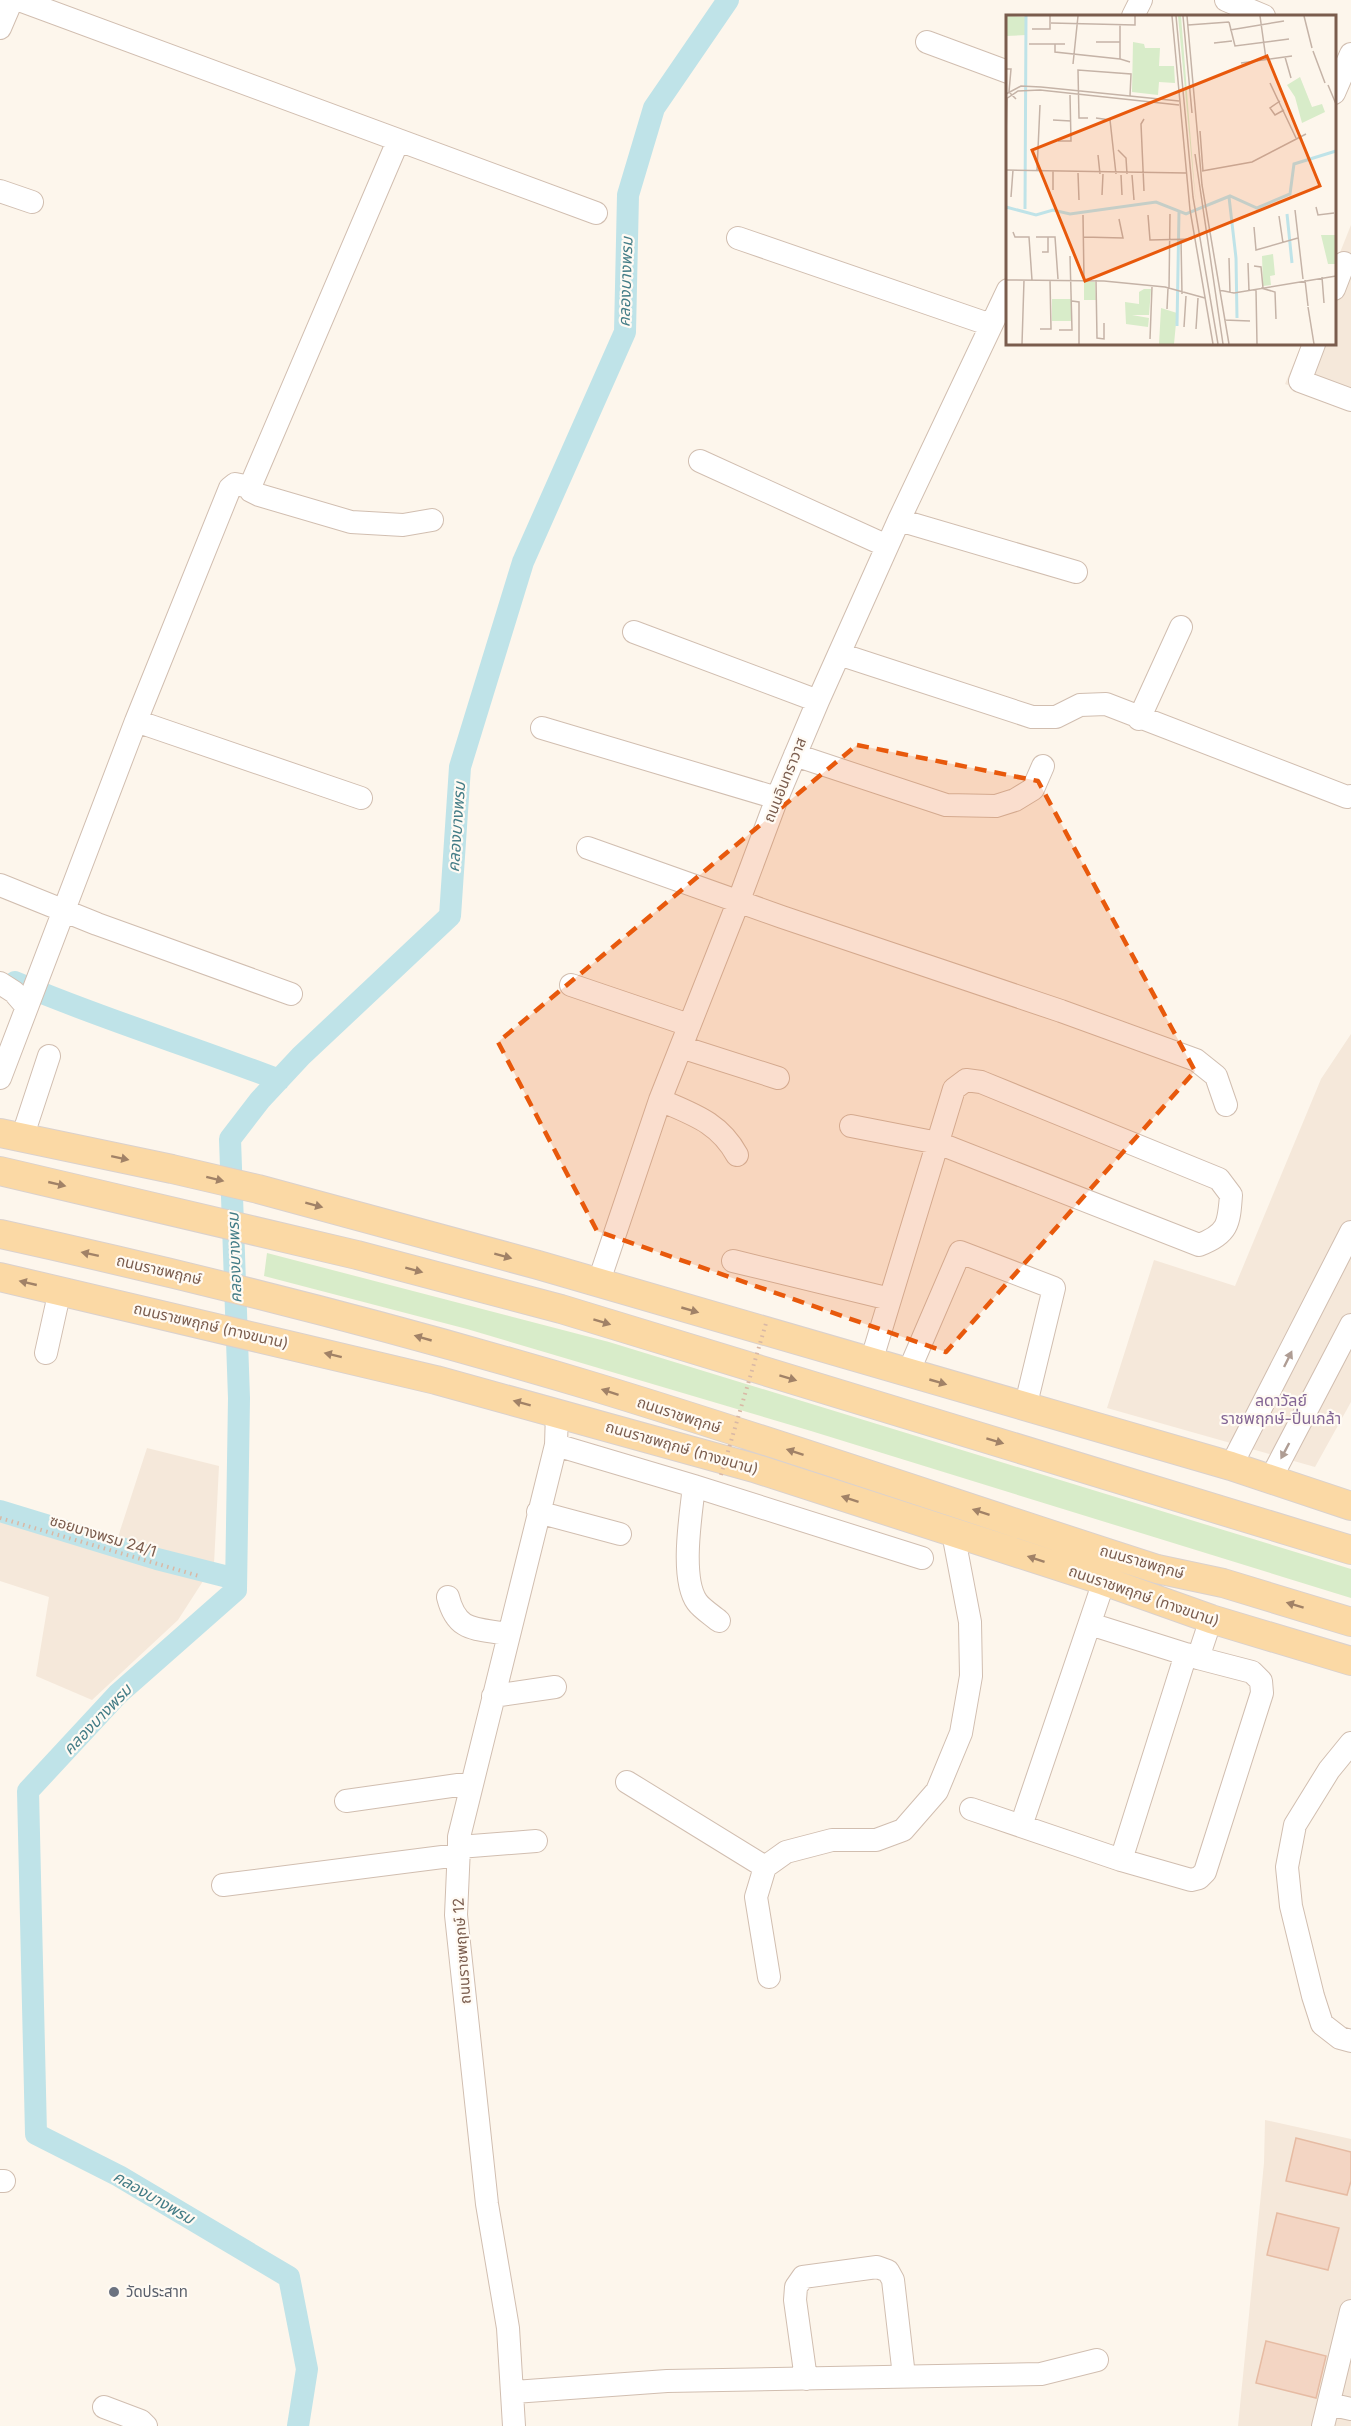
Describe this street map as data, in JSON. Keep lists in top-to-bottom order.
{
  "streets": {
    "main road": ["ถนนราชพฤกษ์", "ถนนราชพฤกษ์ (ทางขนาน)"],
    "street": ["ถนนอินทราวาส", "ถนนราชพฤกษ์ 12"],
    "path": ["ซอยบางพรม 24/1"]
  },
  "crossings": [
    ["ถนนราชพฤกษ์ (ทางขนาน)", "ถนนราชพฤกษ์ 12"]
  ],
  "districts": ["ลดาวัลย์ ราชพฤกษ์-ปิ่นเกล้า"],
  "water": ["คลองบางพรม"],
  "places": ["วัดประสาท"]
}
